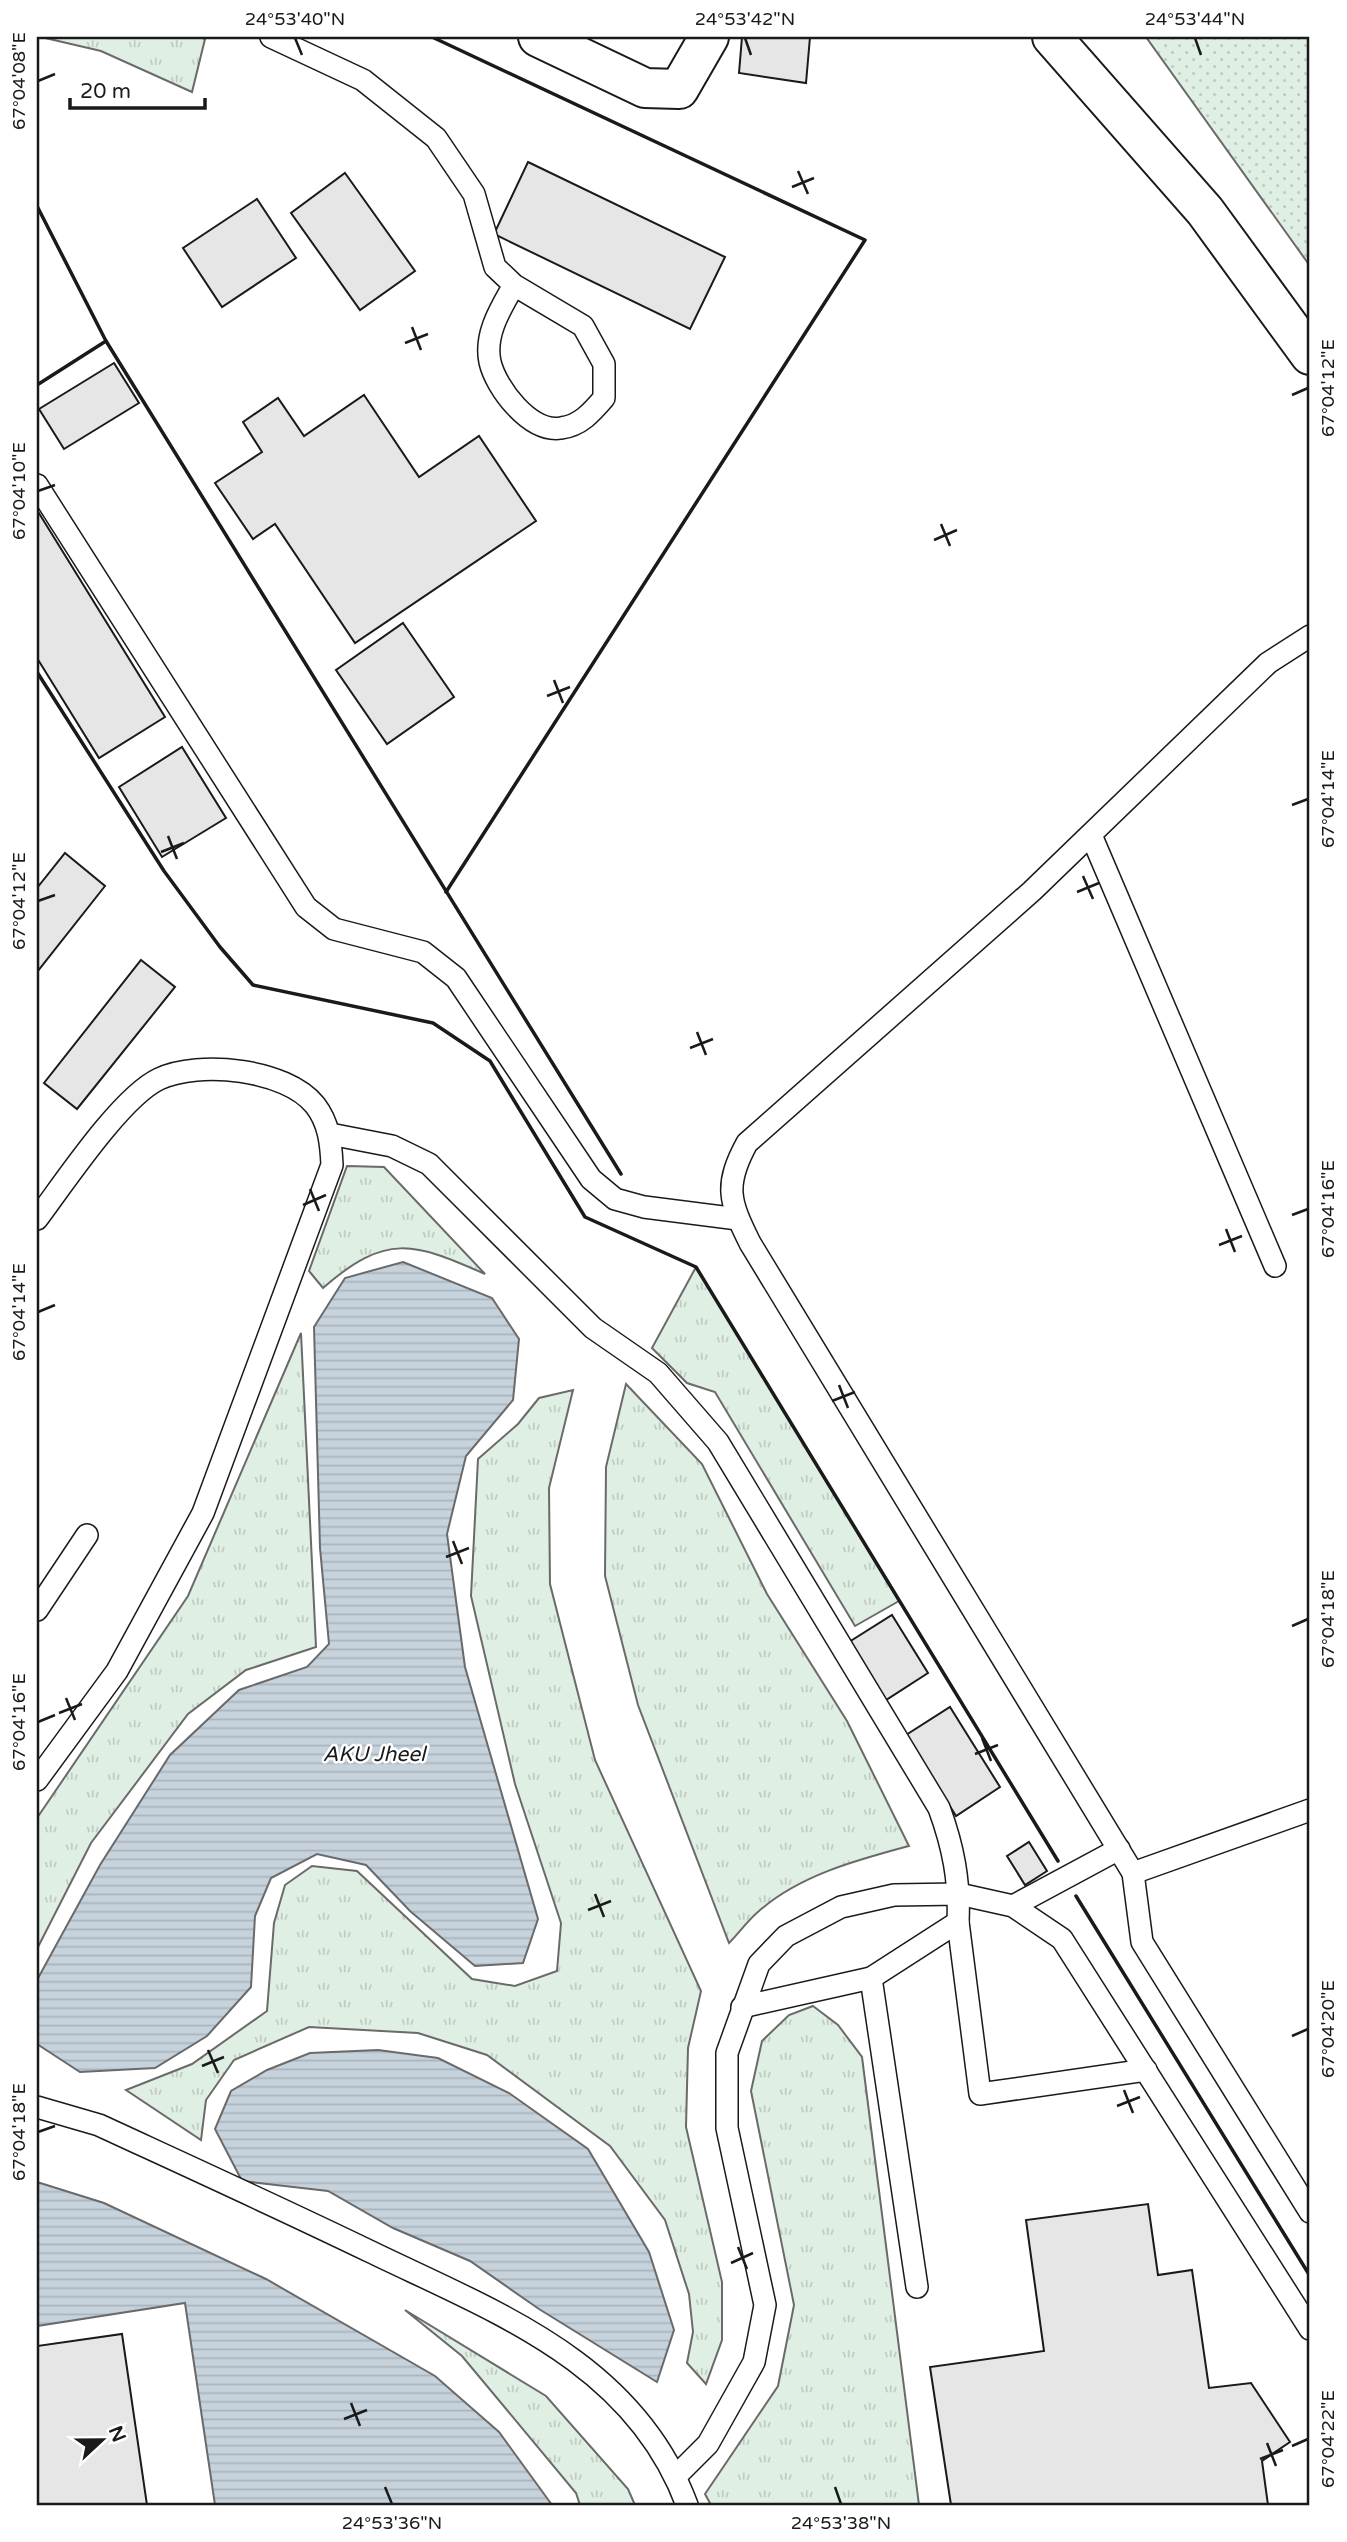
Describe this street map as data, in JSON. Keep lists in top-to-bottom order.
{
  "water": ["AKU Jheel"],
  "scale_bar": "20 m",
  "north": "right",
  "coordinates": [
    "24°53'40\"N",
    "24°53'42\"N",
    "24°53'44\"N",
    "67°04'08\"E",
    "67°04'12\"E",
    "67°04'10\"E",
    "67°04'14\"E",
    "67°04'16\"E",
    "67°04'18\"E",
    "67°04'20\"E",
    "67°04'22\"E",
    "24°53'36\"N",
    "24°53'38\"N"
  ]
}
